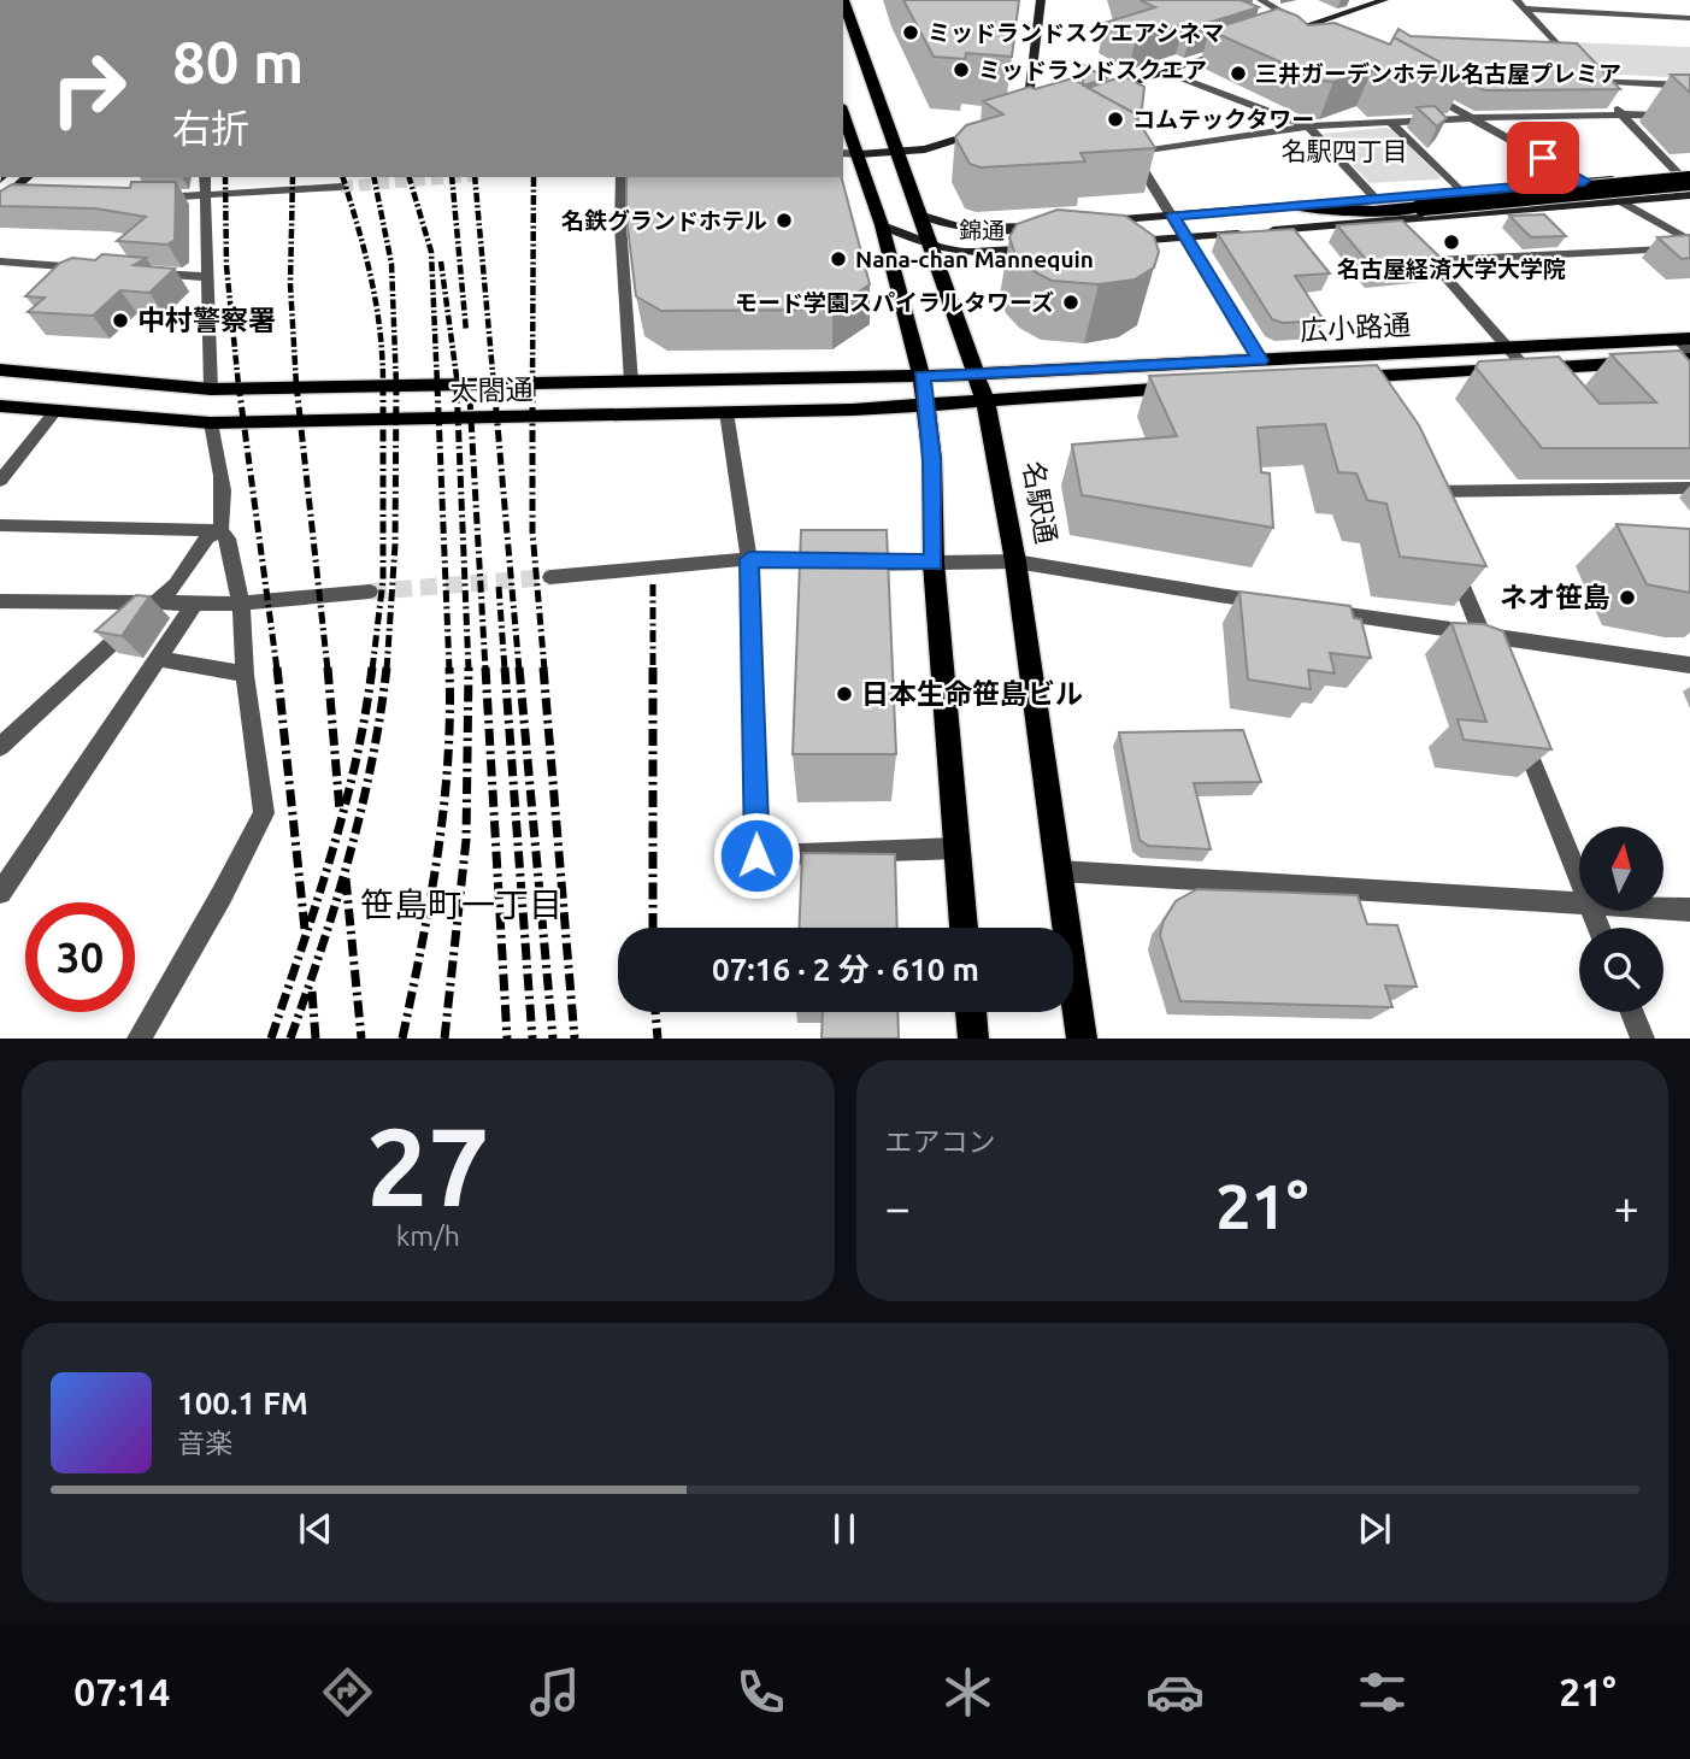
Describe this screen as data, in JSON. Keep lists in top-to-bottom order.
{
  "streets": {
    "main road": ["広小路通", "太閤通", "名駅通"],
    "street": ["錦通"]
  },
  "crossings": [
    ["錦通", "名駅通"],
    ["広小路通", "太閤通"],
    ["広小路通", "名駅通"],
    ["太閤通", "名駅通"]
  ],
  "districts": ["名駅四丁目", "笹島町一丁目"],
  "places": [
    "ミッドランドスクエアシネマ",
    "ミッドランドスクエア",
    "三井ガーデンホテル名古屋プレミア",
    "コムテックタワー",
    "名鉄グランドホテル",
    "名古屋経済大学大学院",
    "Nana-chan Mannequin",
    "モード学園スパイラルタワーズ",
    "中村警察署",
    "ネオ笹島",
    "日本生命笹島ビル"
  ],
  "north": "top",
  "page": {
    "turn": ["80 m", "右折"],
    "limit": "30",
    "trip": "07:16 · 2 分 · 610 m",
    "tile": [
      ["27", "km/h"],
      "エアコン"
    ],
    "heat": ["−", "21°", "+"],
    "song": ["100.1 FM", "音楽"],
    "tabs": ["07:14", "21°"]
  }
}
